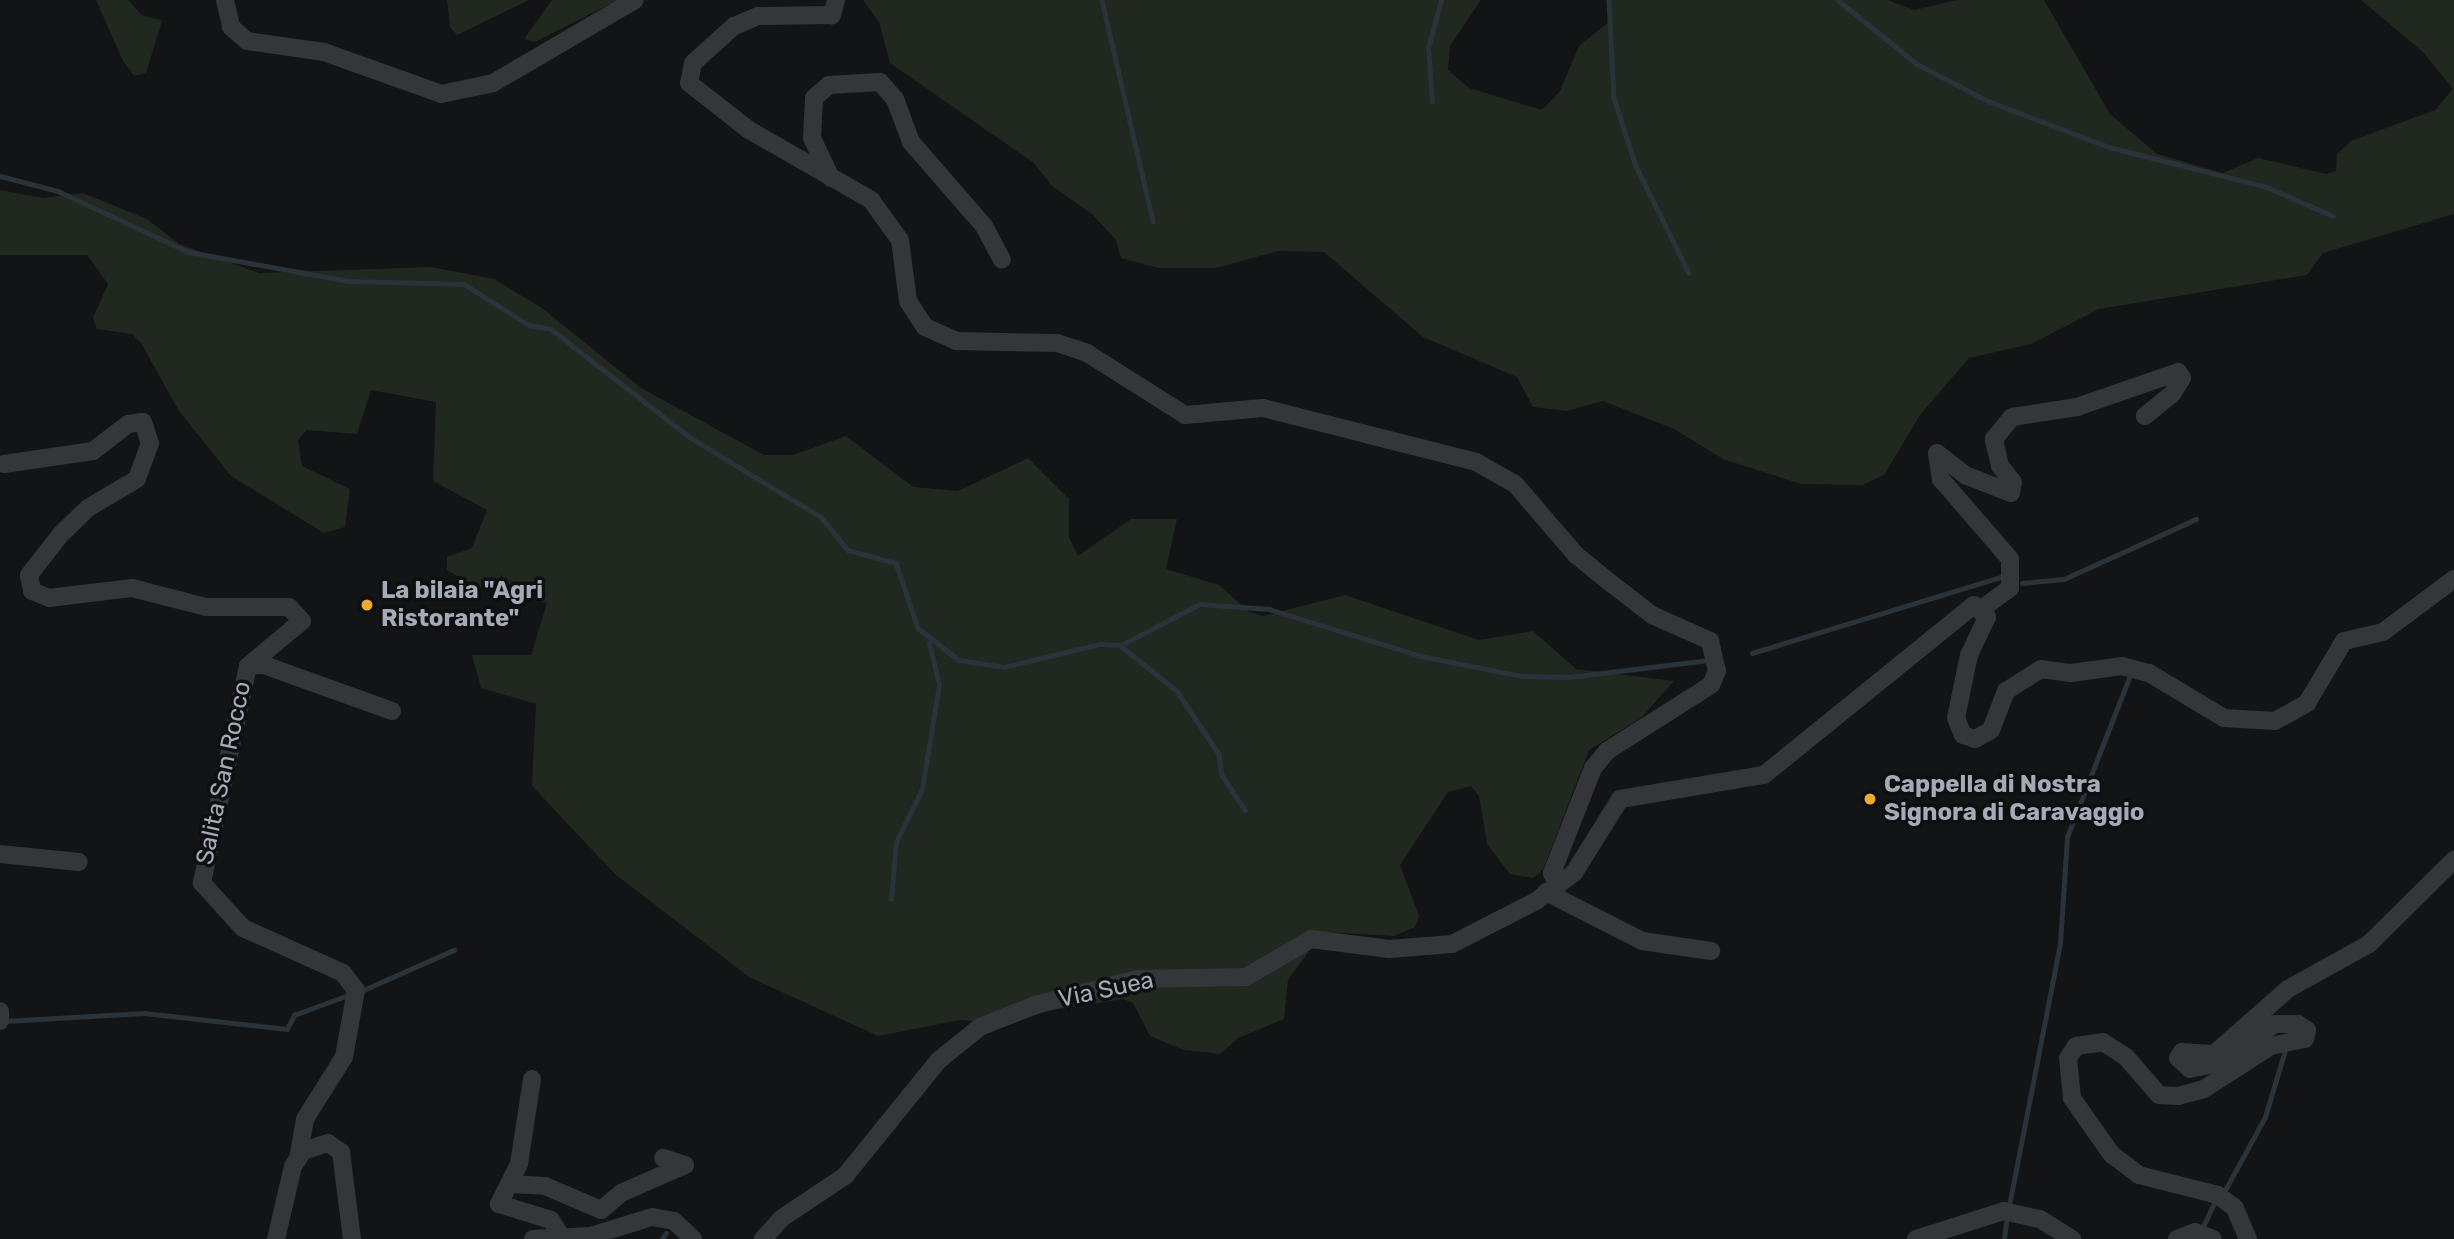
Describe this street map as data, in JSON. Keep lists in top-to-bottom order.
{
  "streets": {
    "street": ["Salita San Rocco", "Via Suea"]
  },
  "places": ["La bilaia \"Agri Ristorante\"", "Cappella di Nostra Signora di Caravaggio"]
}
